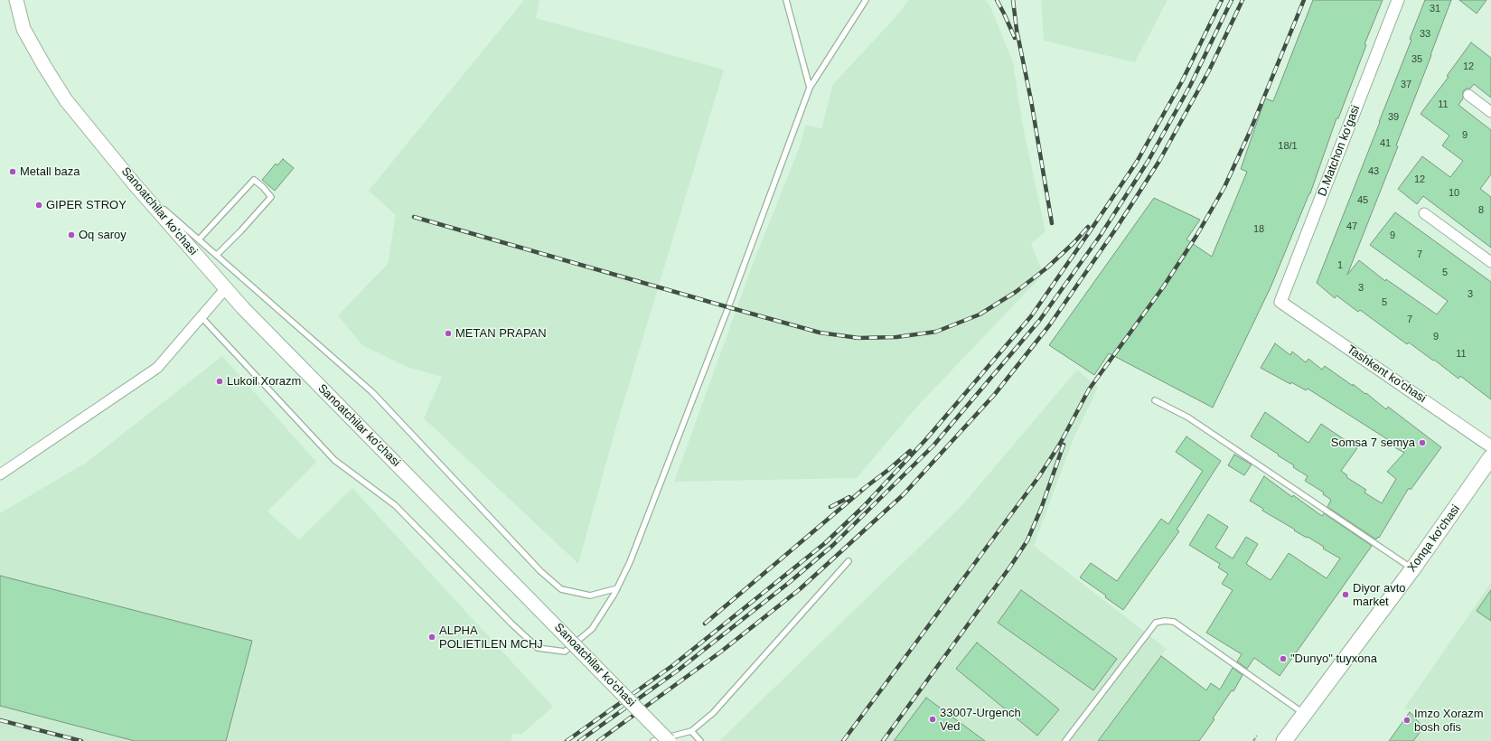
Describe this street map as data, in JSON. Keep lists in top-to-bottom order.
{
  "streets": {
    "main road": ["Sanoatchilar ko'chasi", "Xonqa ko'chasi"],
    "street": ["D.Matchon ko'gasi", "Tashkent ko'chasi"]
  },
  "crossings": [
    ["D.Matchon ko'gasi", "Tashkent ko'chasi"]
  ],
  "places": [
    "Metall baza",
    "GIPER STROY",
    "Oq saroy",
    "METAN PRAPAN",
    "Lukoil Xorazm",
    "Somsa 7 semya",
    "Diyor avto market",
    "ALPHA POLIETILEN MCHJ",
    "\"Dunyo\" tuyxona",
    "33007-Urgench Ved",
    "Imzo Xorazm bosh ofis"
  ],
  "house_numbers": [
    "31",
    "33",
    "35",
    "12",
    "37",
    "11",
    "39",
    "9",
    "41",
    "18/1",
    "43",
    "12",
    "10",
    "45",
    "8",
    "47",
    "18",
    "9",
    "7",
    "1",
    "5",
    "3",
    "3",
    "5",
    "7",
    "9",
    "11"
  ]
}
